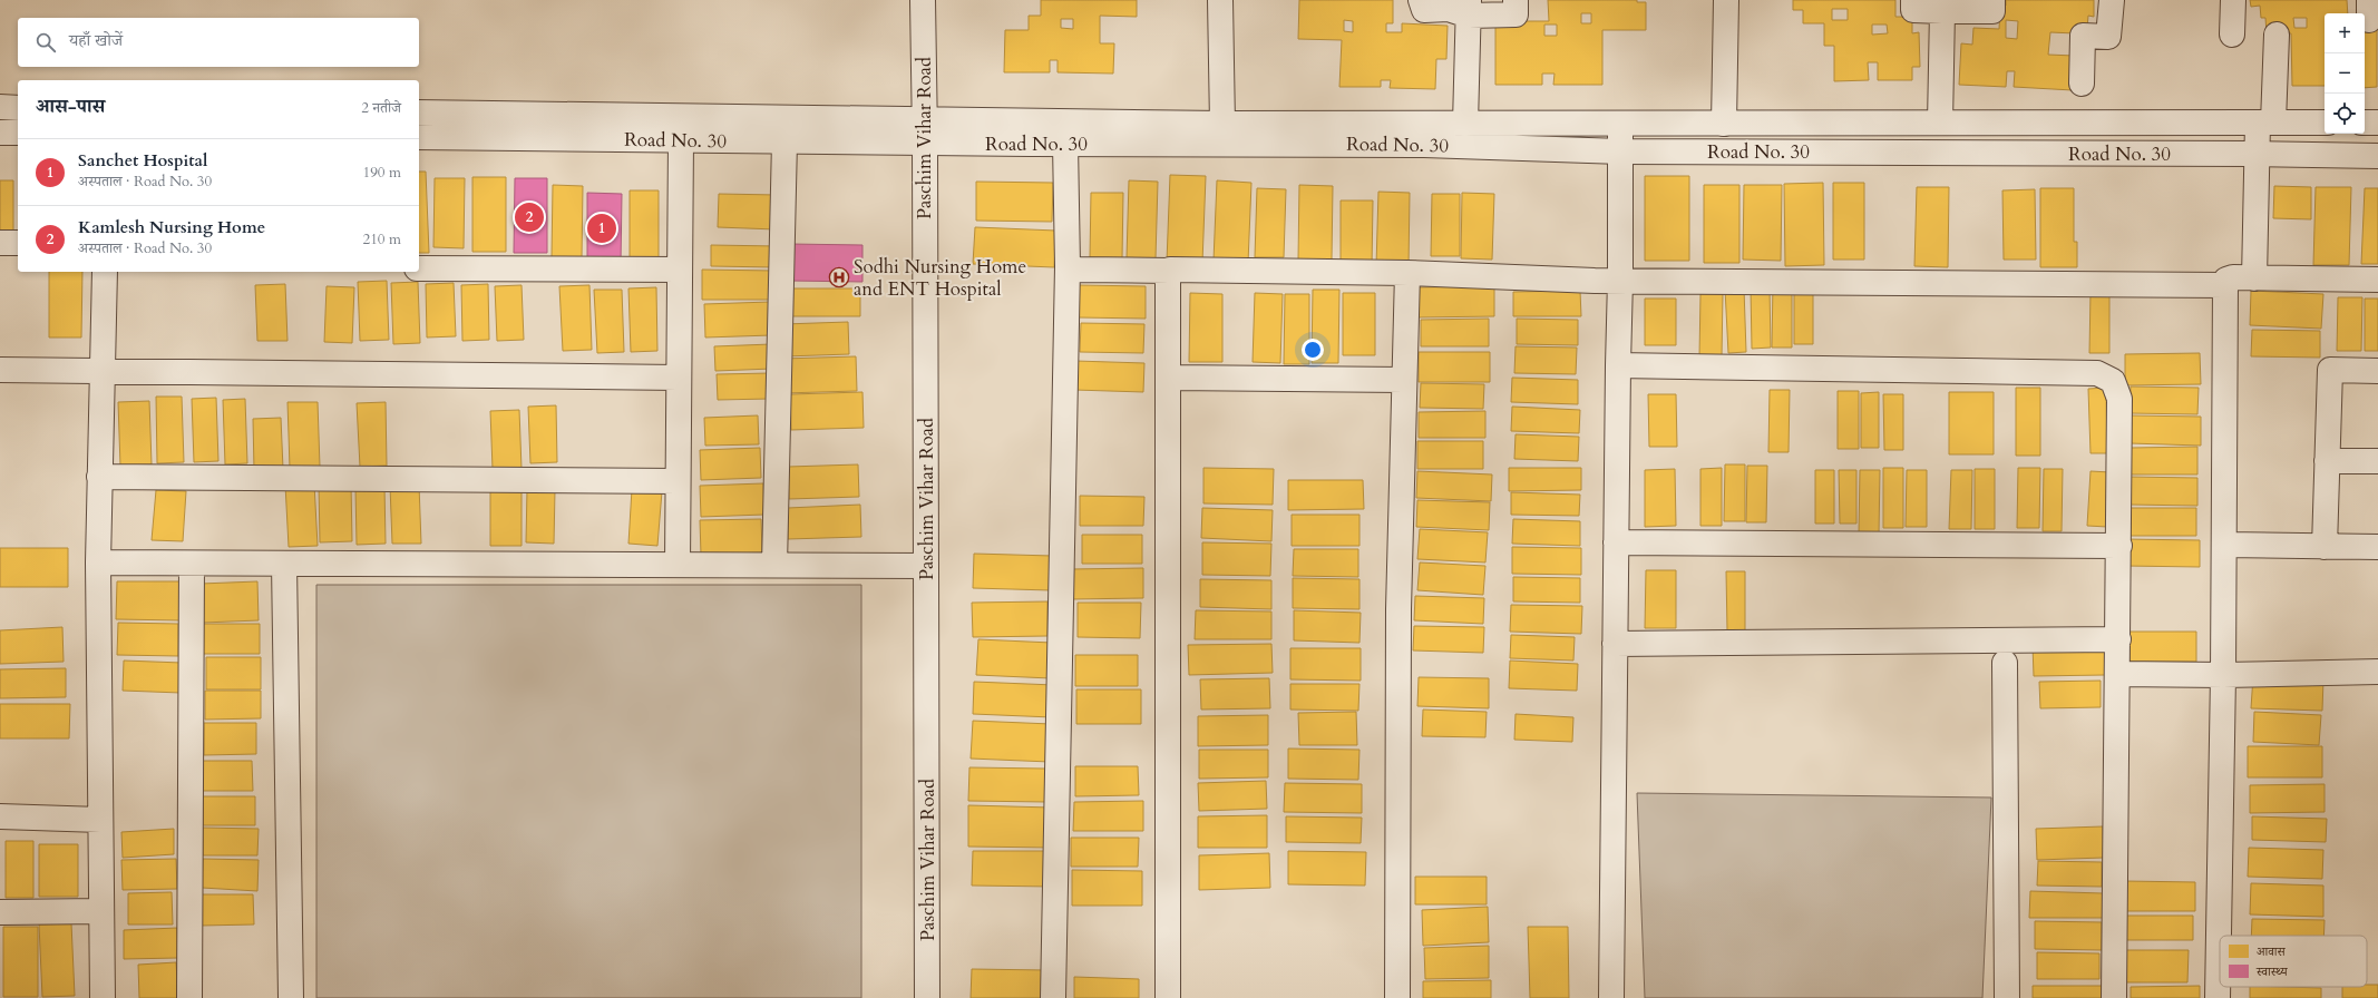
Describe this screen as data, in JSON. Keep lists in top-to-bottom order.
{
  "streets": {
    "street": ["Paschim Vihar Road", "Road No. 30"]
  },
  "crossings": [
    ["Paschim Vihar Road", "Road No. 30"]
  ],
  "places": {
    "hospital": ["Sodhi Nursing Home and ENT Hospital"]
  },
  "legend": ["आवास", "स्वास्थ्य"],
  "page": {
    "map_buttons": ["+", "−"],
    "search": "यहाँ खोजें",
    "heading": ["आस-पास", "2 नतीजे"],
    "list": [
      {
        "mark": "1",
        "name": "Sanchet Hospital",
        "note": "अस्पताल · Road No. 30",
        "value": "190 m"
      },
      {
        "mark": "2",
        "name": "Kamlesh Nursing Home",
        "note": "अस्पताल · Road No. 30",
        "value": "210 m"
      }
    ],
    "pins": ["2", "1"]
  }
}
